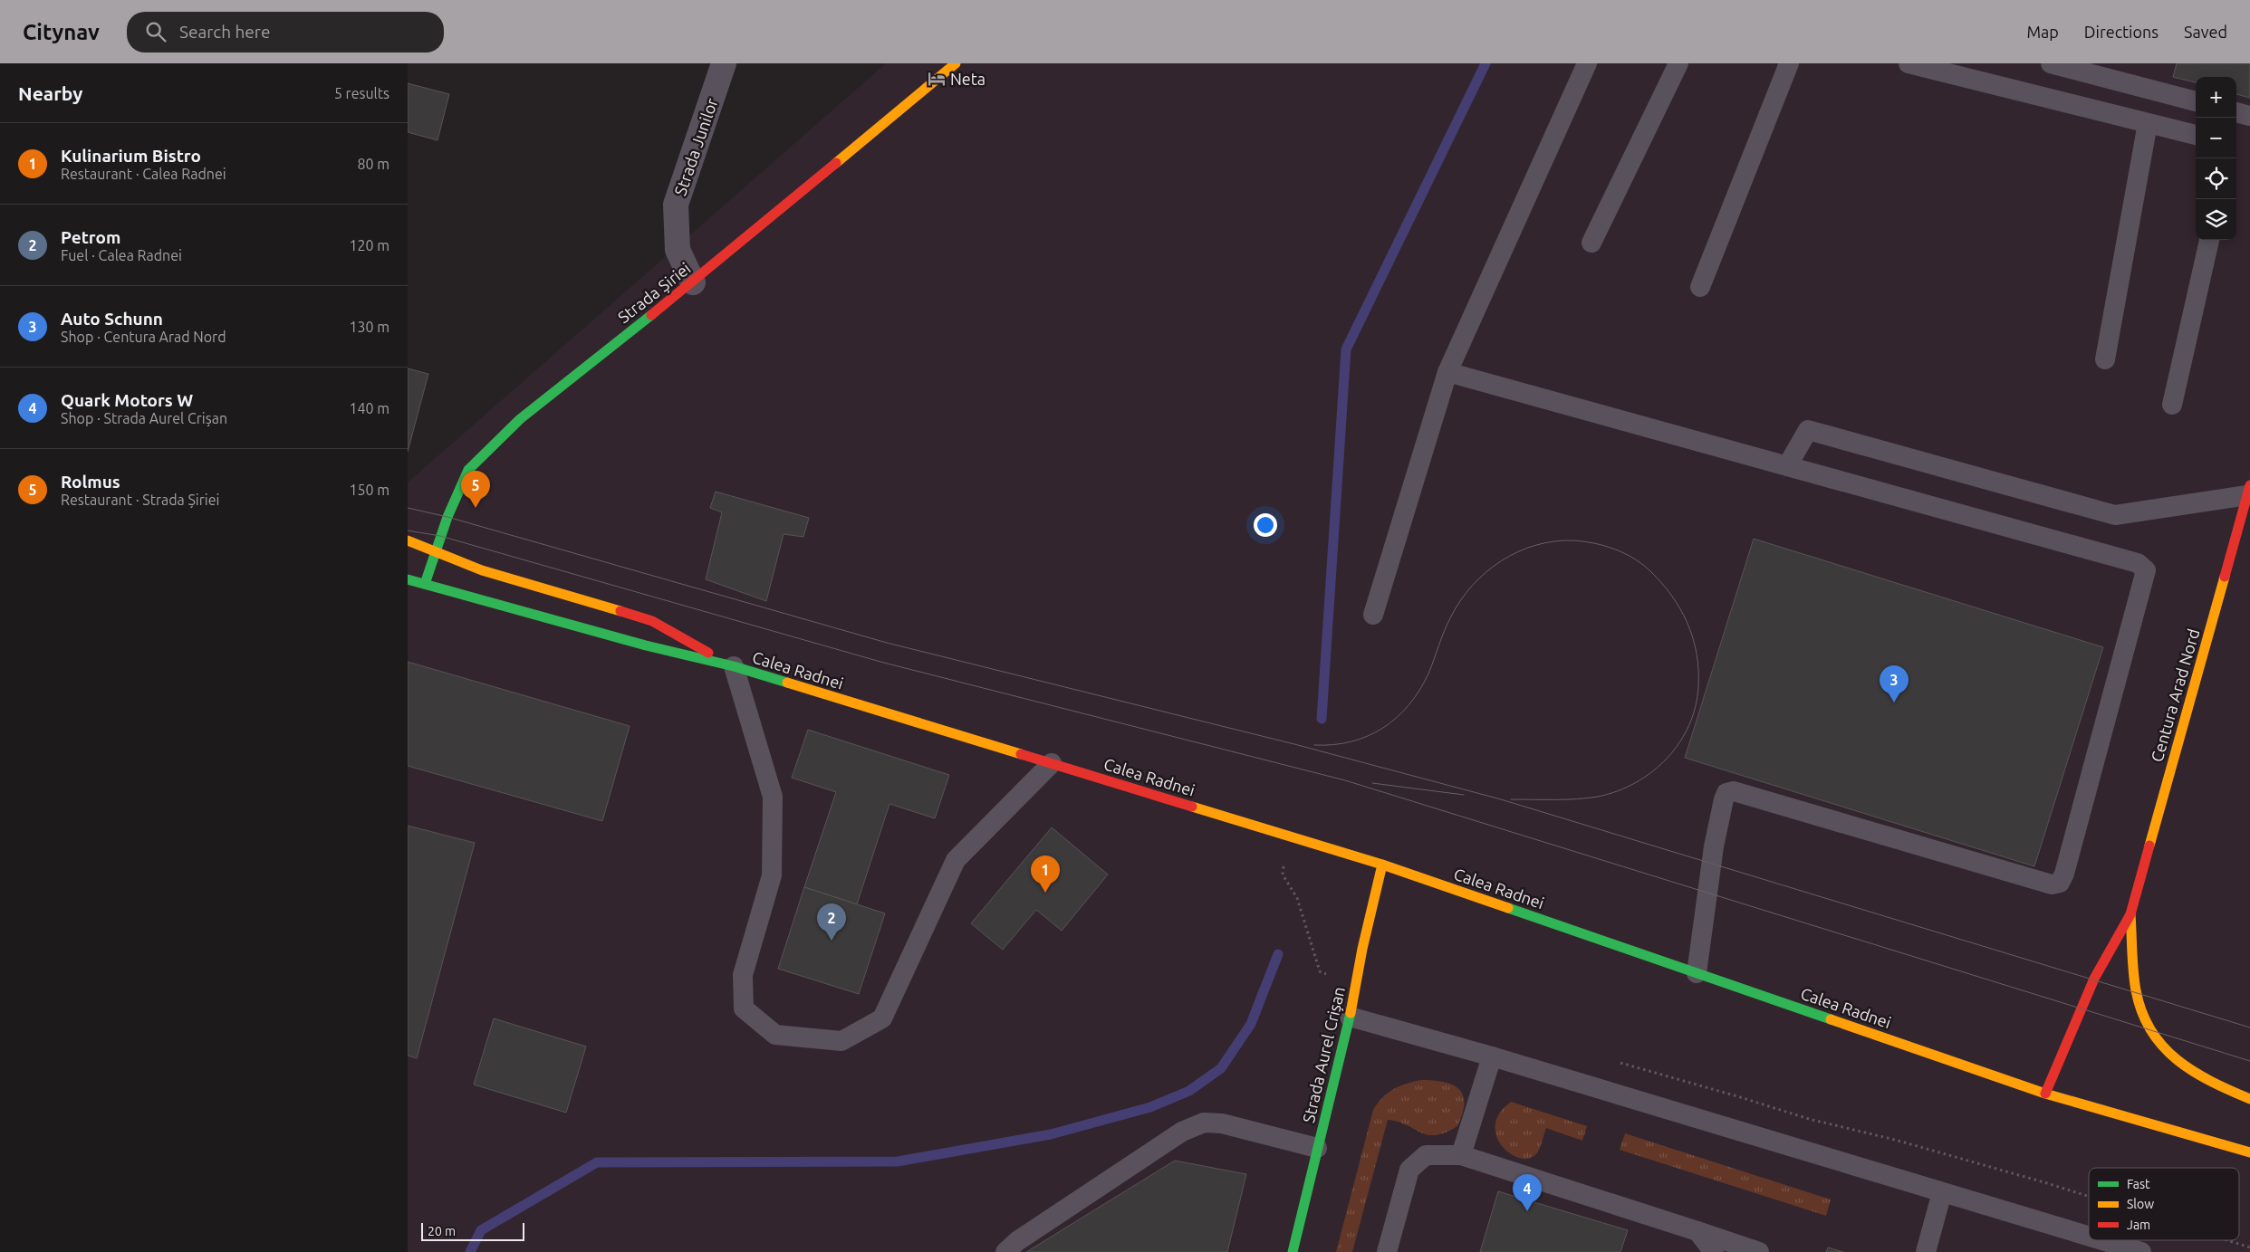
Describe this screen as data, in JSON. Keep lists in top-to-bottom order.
{
  "streets": {
    "main road": [
      "Strada Șiriei",
      "Calea Radnei",
      "Centura Arad Nord",
      "Strada Aurel Crișan"
    ],
    "street": ["Strada Junilor"]
  },
  "crossings": [
    ["Strada Junilor", "Strada Șiriei"],
    ["Strada Șiriei", "Calea Radnei"],
    ["Calea Radnei", "Centura Arad Nord"],
    ["Calea Radnei", "Strada Aurel Crișan"]
  ],
  "places": {
    "hotel": ["Neta"]
  },
  "legend": ["Fast", "Slow", "Jam"],
  "scale_bar": "20 m",
  "page": {
    "header": "Citynav",
    "search": "Search here",
    "nav": ["Map", "Directions", "Saved"],
    "heading": ["Nearby", "5 results"],
    "map_buttons": ["+", "−"],
    "list": [
      {
        "mark": "1",
        "name": "Kulinarium Bistro",
        "note": "Restaurant · Calea Radnei",
        "value": "80 m"
      },
      {
        "mark": "2",
        "name": "Petrom",
        "note": "Fuel · Calea Radnei",
        "value": "120 m"
      },
      {
        "mark": "3",
        "name": "Auto Schunn",
        "note": "Shop · Centura Arad Nord",
        "value": "130 m"
      },
      {
        "mark": "4",
        "name": "Quark Motors W",
        "note": "Shop · Strada Aurel Crișan",
        "value": "140 m"
      },
      {
        "mark": "5",
        "name": "Rolmus",
        "note": "Restaurant · Strada Șiriei",
        "value": "150 m"
      }
    ],
    "pins": [
      "5",
      "3",
      "1",
      "2",
      "4"
    ],
    "scale": "20 m"
  }
}
